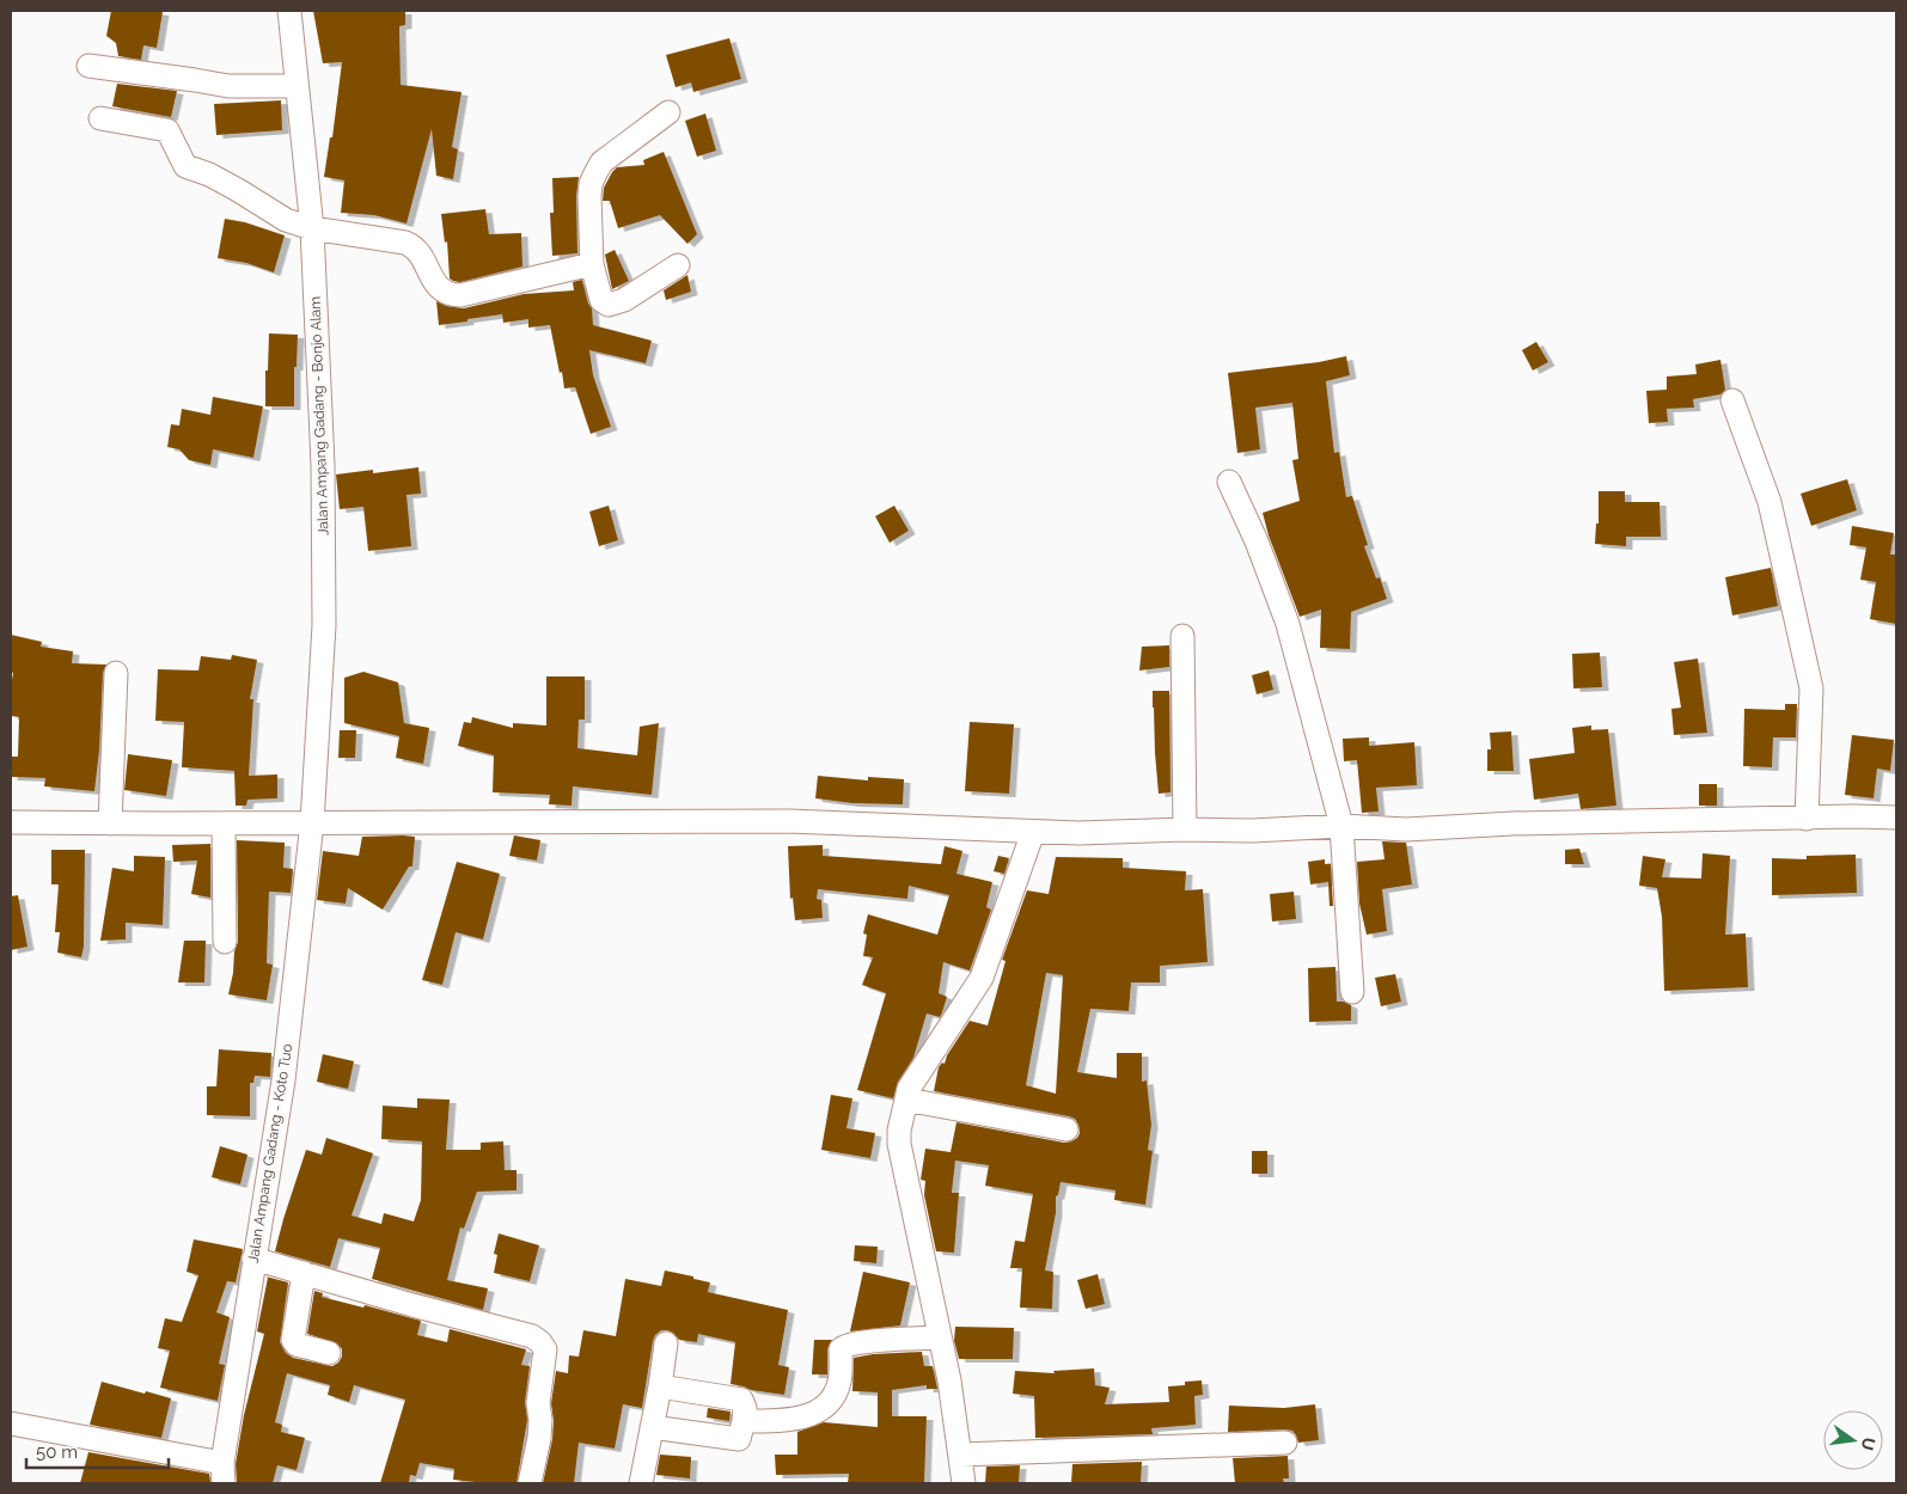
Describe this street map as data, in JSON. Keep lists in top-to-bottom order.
{
  "streets": {
    "street": ["Jalan Ampang Gadang - Bonjo Alam", "Jalan Ampang Gadang - Koto Tuo"]
  },
  "crossings": [
    ["Jalan Ampang Gadang - Bonjo Alam", "Jalan Ampang Gadang - Koto Tuo"]
  ],
  "scale_bar": "50 m",
  "north": "right"
}
